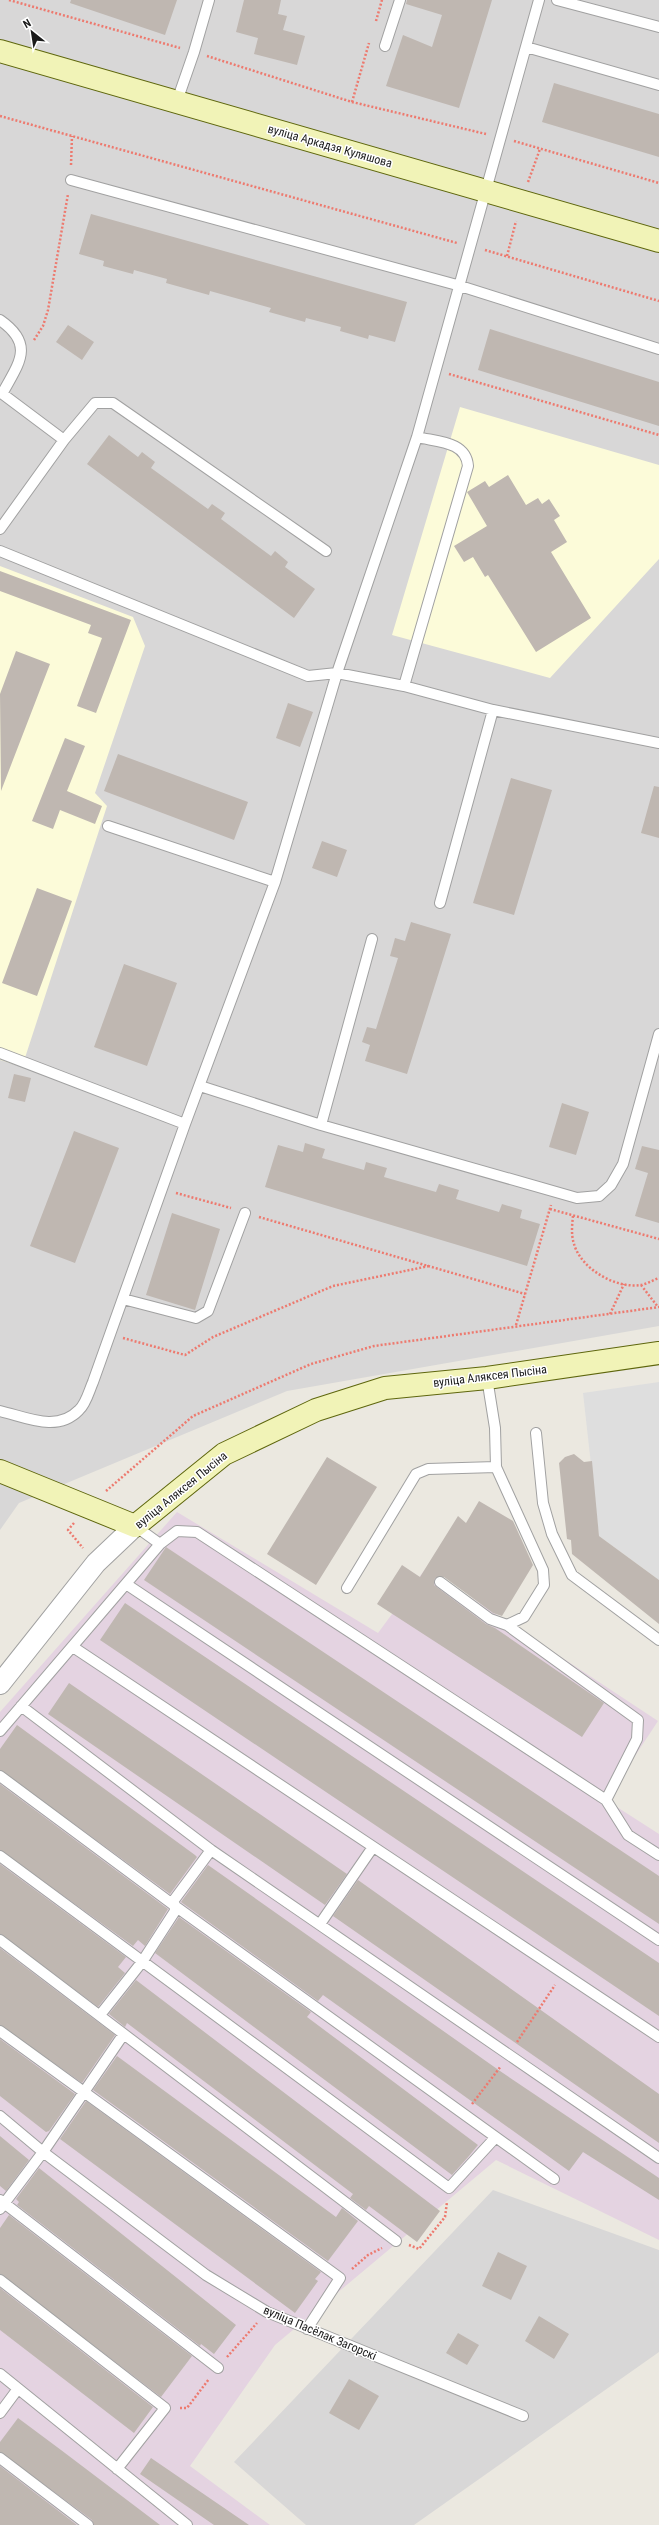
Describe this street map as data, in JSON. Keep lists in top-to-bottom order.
{
  "streets": {
    "main road": ["вуліца Аркадзя Куляшова", "вуліца Аляксея Пысіна"],
    "lane": ["вуліца Пасёлак Загорскі"]
  },
  "north": "top left"
}
